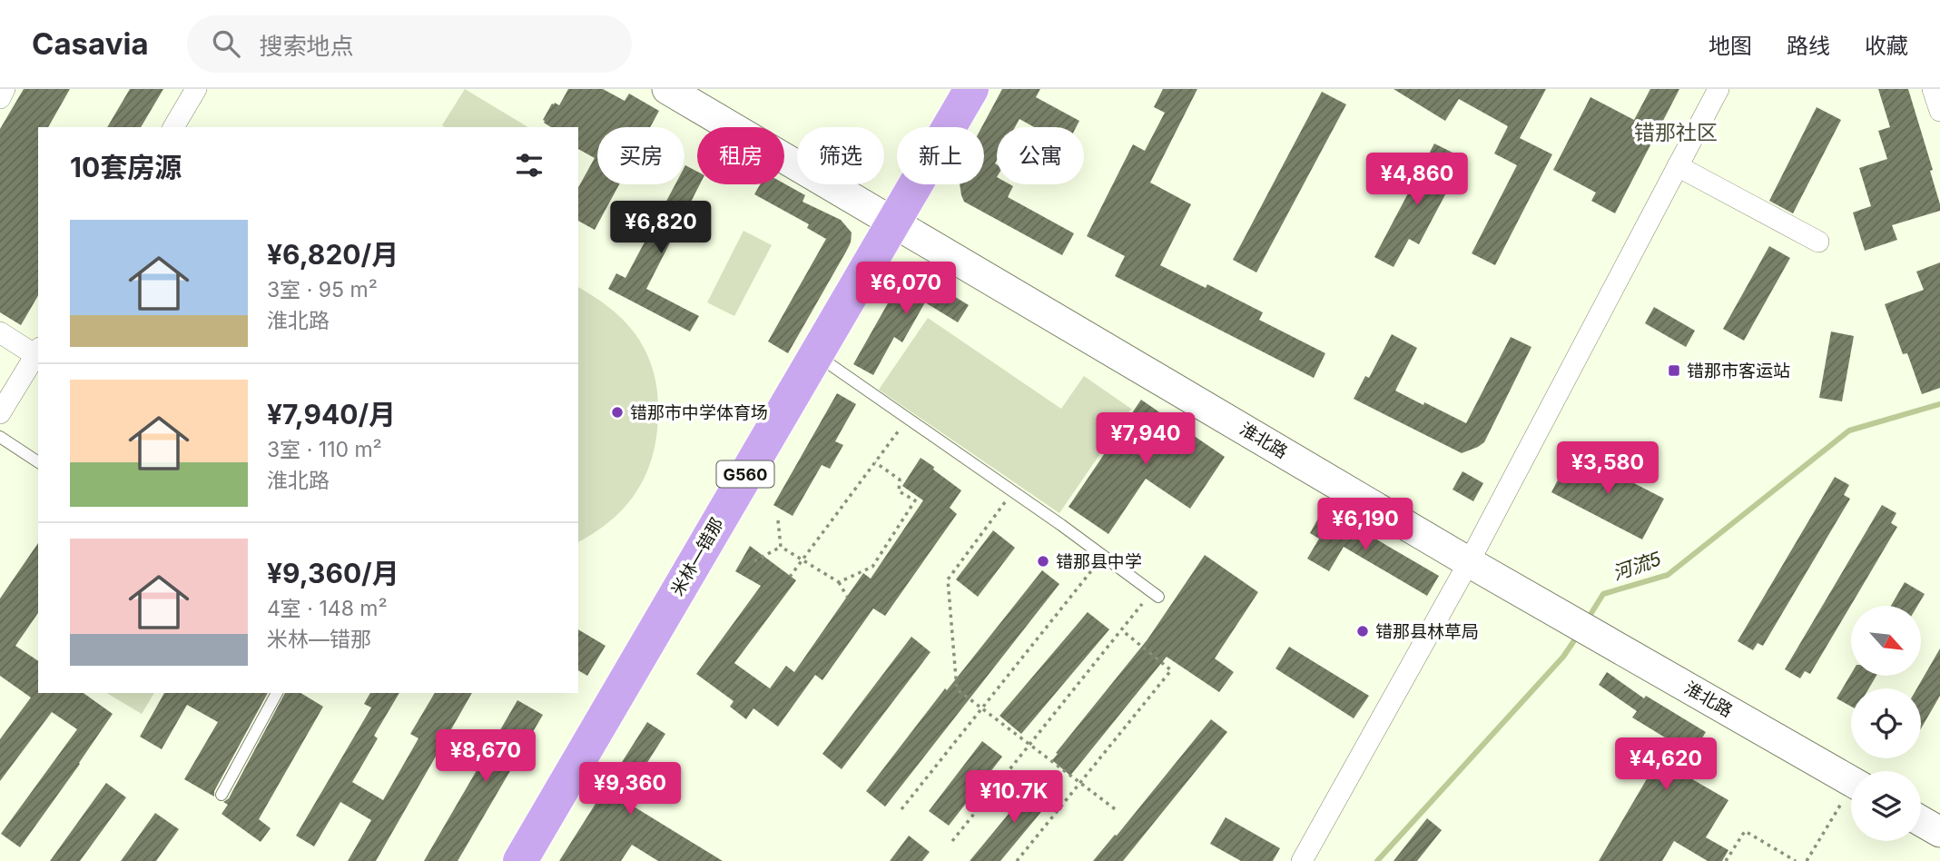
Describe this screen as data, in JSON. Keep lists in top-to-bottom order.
{
  "streets": {
    "highway": ["G560", "米林—错那"],
    "street": ["淮北路"]
  },
  "crossings": [
    ["淮北路", "米林—错那"]
  ],
  "districts": ["错那社区"],
  "water": ["河流5"],
  "places": {
    "transit": ["错那市客运站"],
    "other": ["错那市中学体育场", "错那县中学", "错那县林草局"]
  },
  "north": "bottom right",
  "page": {
    "header": "Casavia",
    "search": "搜索地点",
    "nav": ["地图", "路线", "收藏"],
    "chip": [
      "买房",
      "租房",
      "筛选",
      "新上",
      "公寓"
    ],
    "heading": "10套房源",
    "price": [
      "¥4,860",
      "¥6,820",
      "¥6,070",
      "¥7,940",
      "¥3,580",
      "¥6,190",
      "¥8,670",
      "¥4,620",
      "¥9,360",
      "¥10.7K"
    ],
    "list": [
      {
        "name": "¥6,820/月",
        "note": "3室 · 95 m² · 淮北路"
      },
      {
        "name": "¥7,940/月",
        "note": "3室 · 110 m² · 淮北路"
      },
      {
        "name": "¥9,360/月",
        "note": "4室 · 148 m² · 米林—错那"
      }
    ]
  }
}
